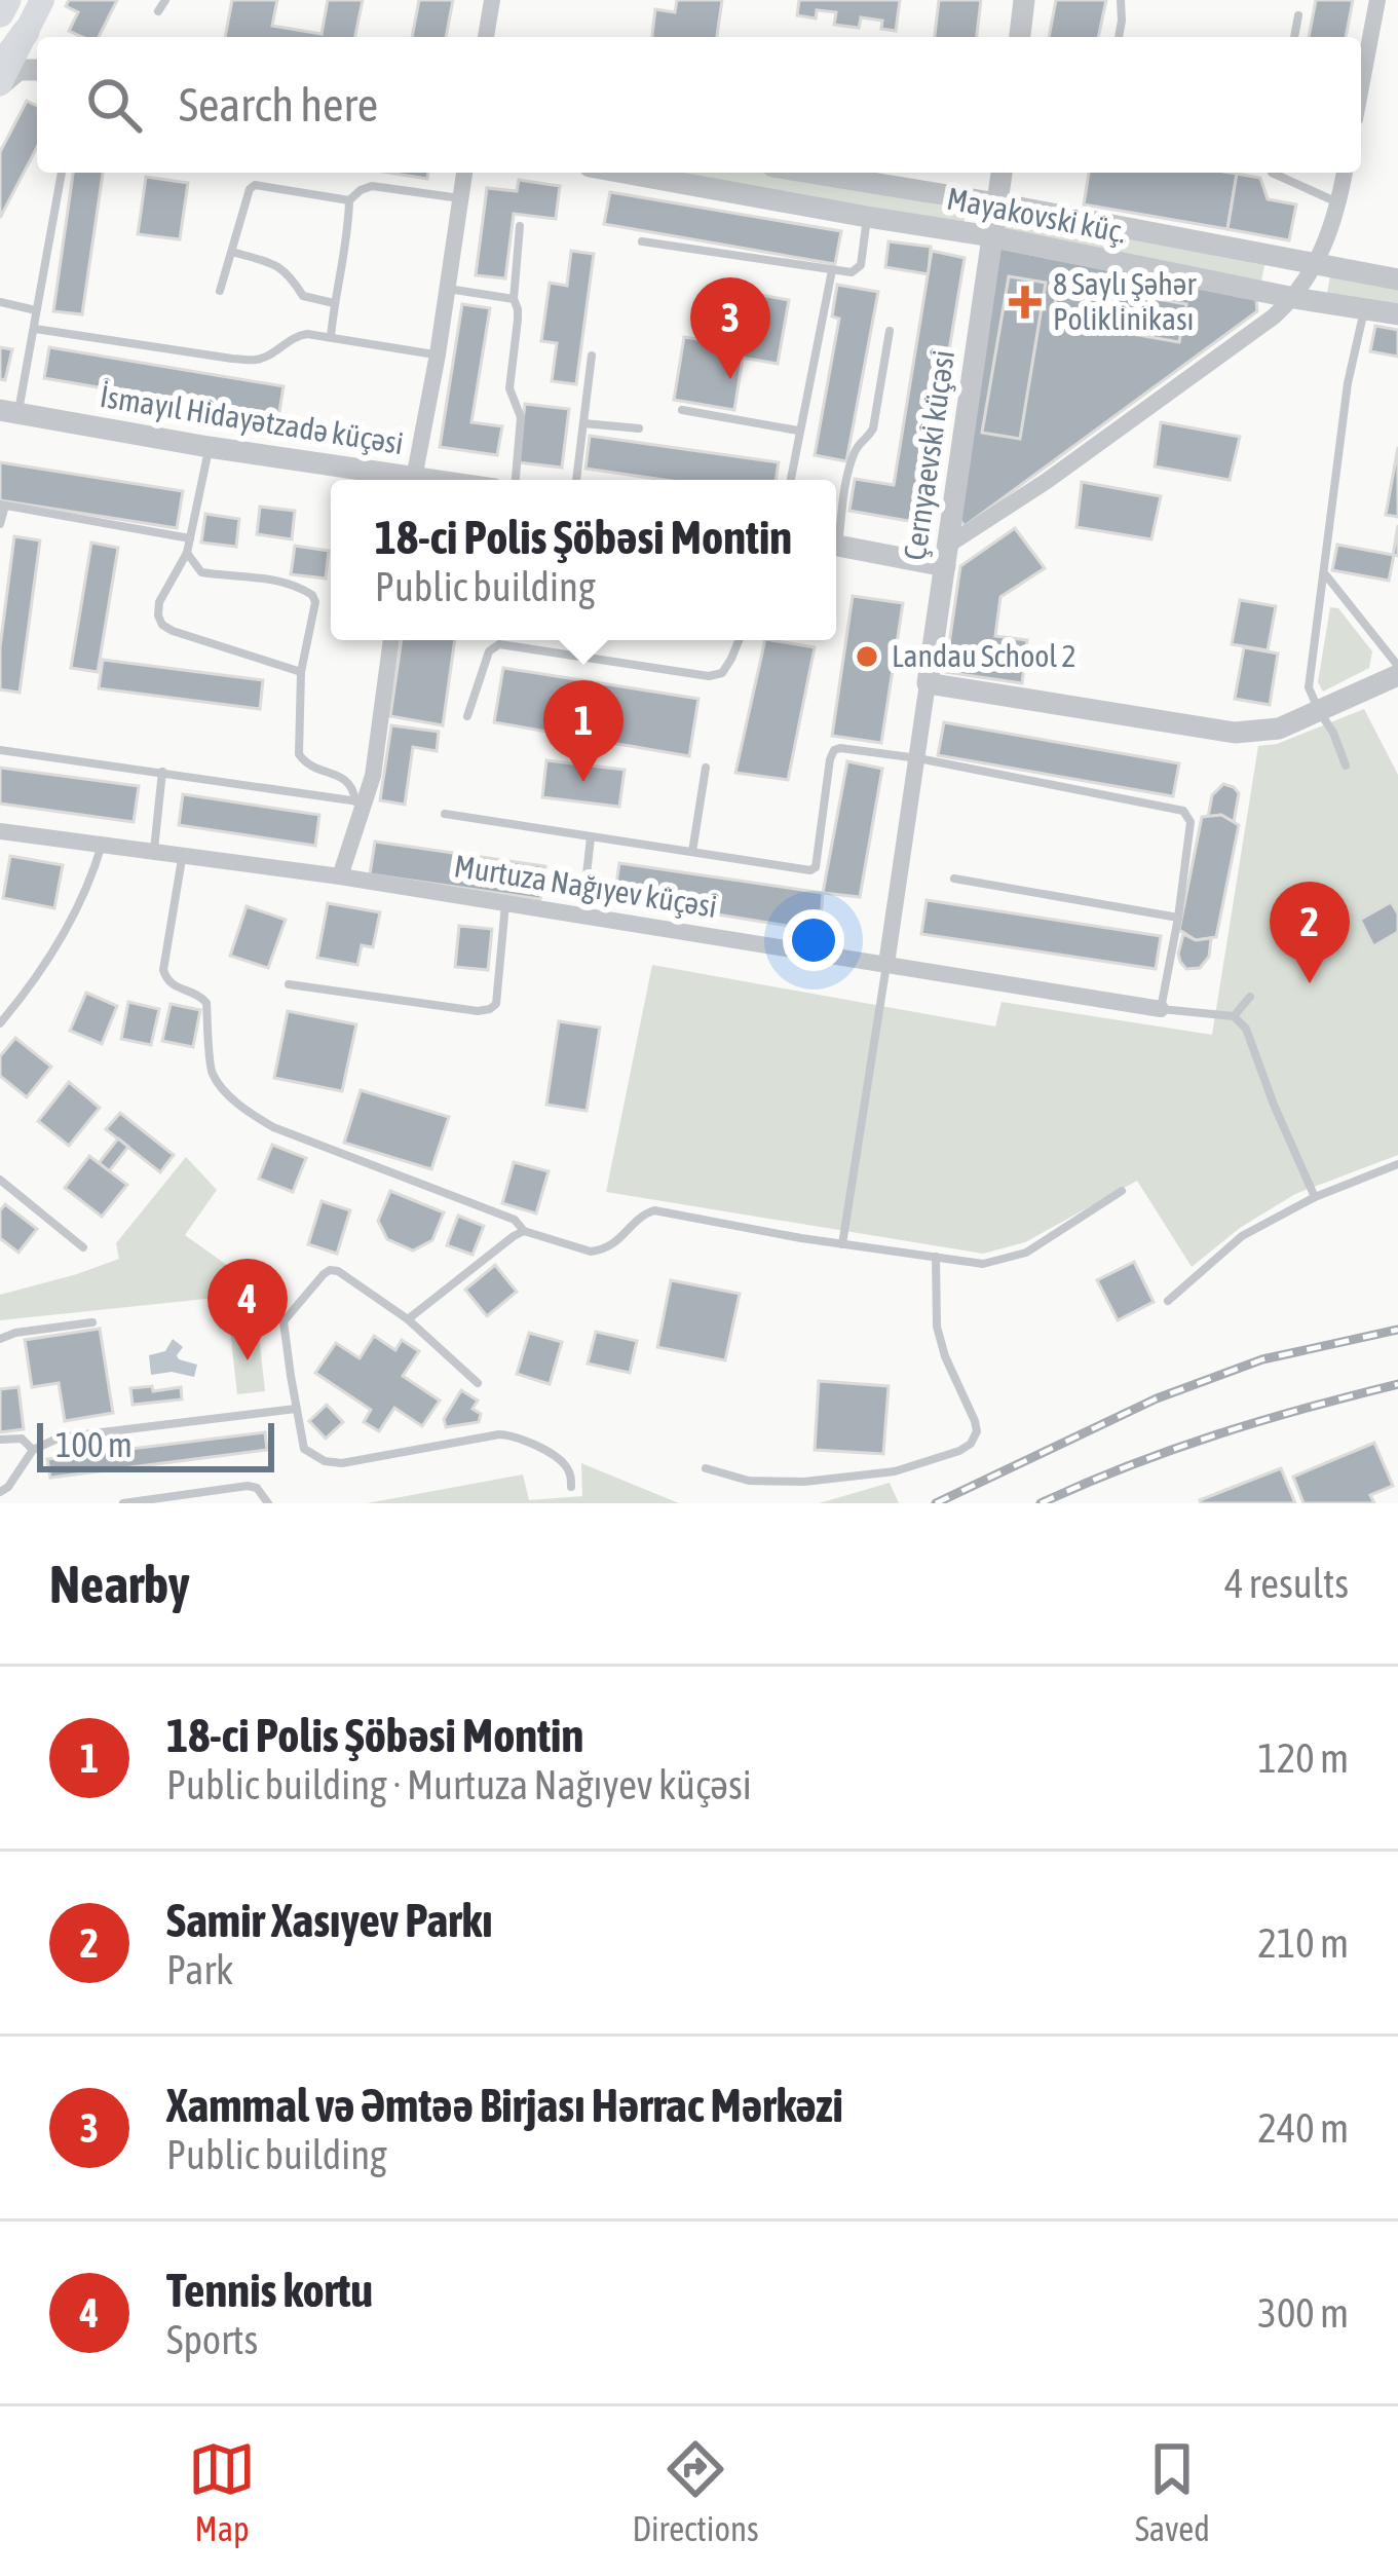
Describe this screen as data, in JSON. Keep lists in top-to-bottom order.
{
  "streets": {
    "street": [
      "Mayakovski küç.",
      "İsmayıl Hidayətzadə küçəsi",
      "Çernyaevski küçəsi",
      "Murtuza Nağıyev küçəsi"
    ]
  },
  "crossings": [
    ["Mayakovski küç.", "Çernyaevski küçəsi"]
  ],
  "places": {
    "health": ["8 Saylı Şəhər Poliklinikası"],
    "other": ["Landau School 2"]
  },
  "scale_bar": "100 m",
  "page": {
    "search": "Search here",
    "pins": [
      "3",
      "1",
      "2",
      "4"
    ],
    "popup": ["18-ci Polis Şöbəsi Montin", "Public building"],
    "scale": "100 m",
    "heading": ["Nearby", "4 results"],
    "list": [
      {
        "mark": "1",
        "name": "18-ci Polis Şöbəsi Montin",
        "note": "Public building · Murtuza Nağıyev küçəsi",
        "value": "120 m"
      },
      {
        "mark": "2",
        "name": "Samir Xasıyev Parkı",
        "note": "Park",
        "value": "210 m"
      },
      {
        "mark": "3",
        "name": "Xammal və Əmtəə Birjası Hərrac Mərkəzi",
        "note": "Public building",
        "value": "240 m"
      },
      {
        "mark": "4",
        "name": "Tennis kortu",
        "note": "Sports",
        "value": "300 m"
      }
    ],
    "nav": ["Map", "Directions", "Saved"]
  }
}
